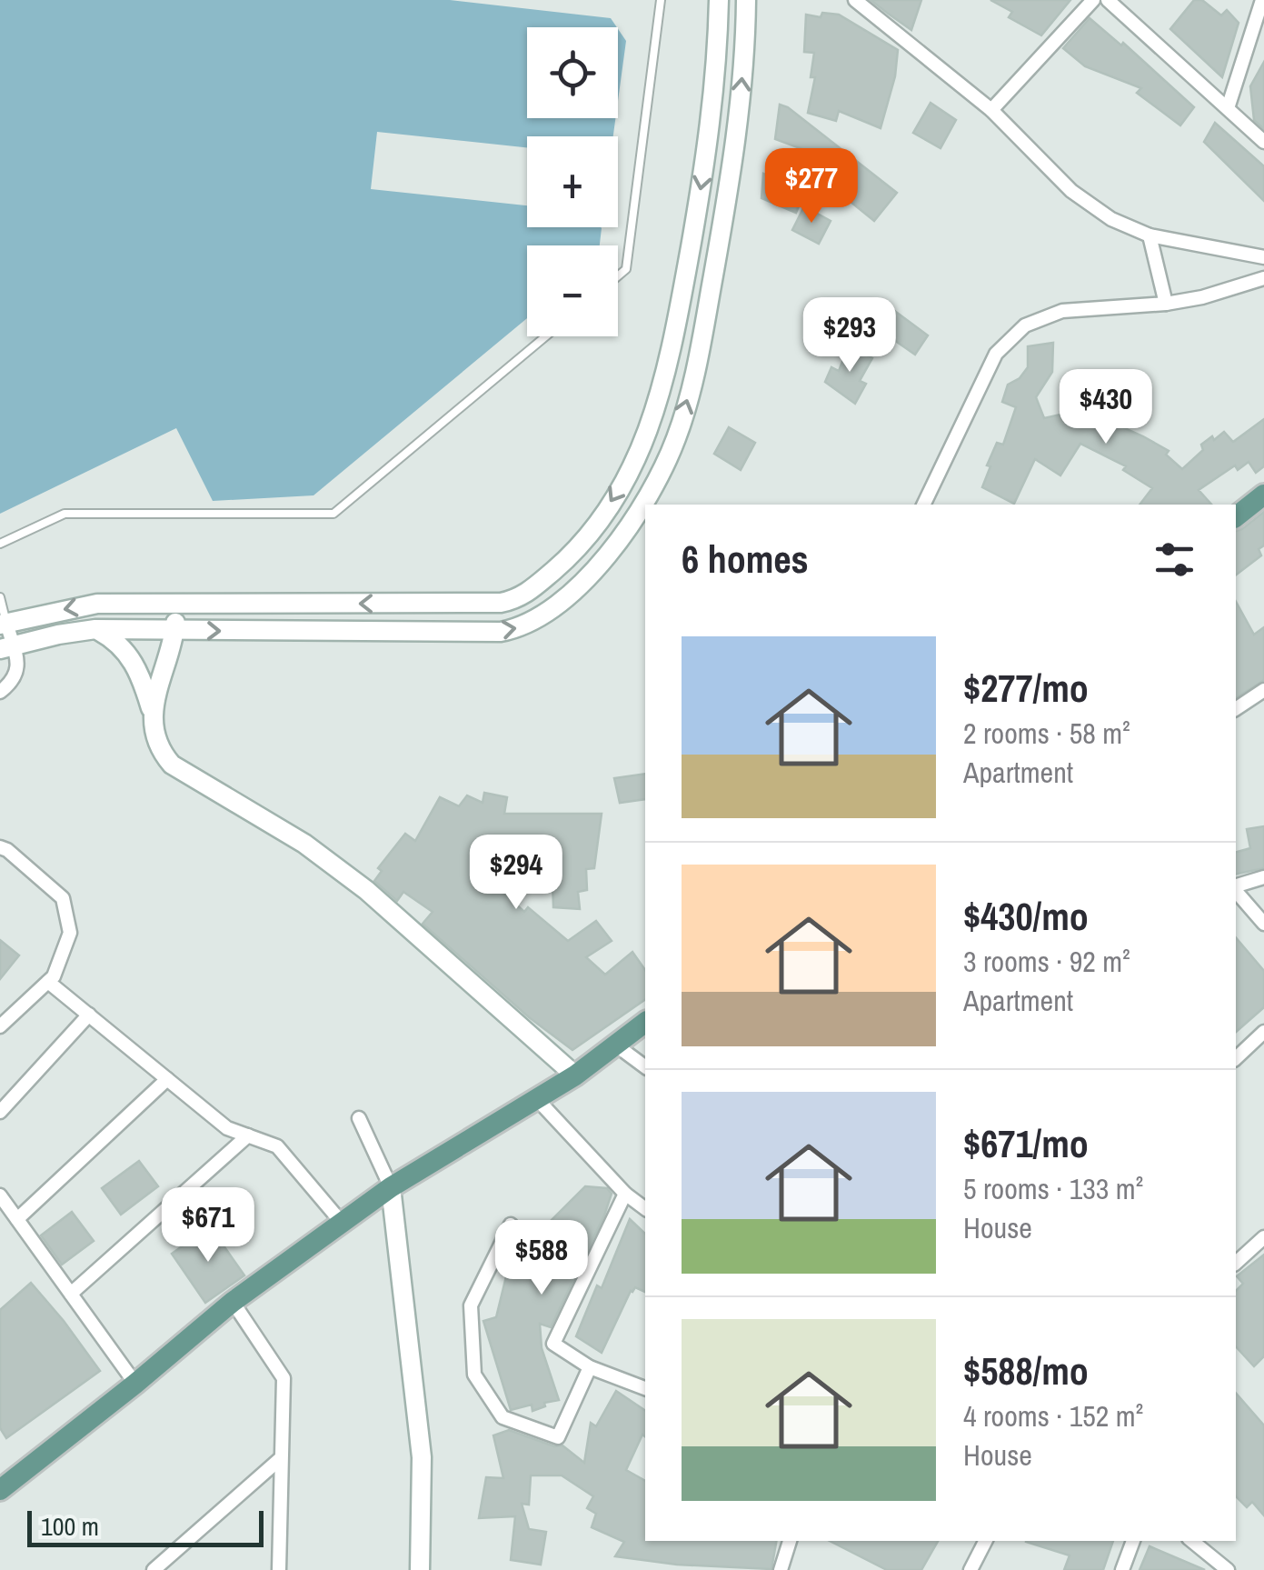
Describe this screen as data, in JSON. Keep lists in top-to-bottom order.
{
  "scale_bar": "100 m",
  "page": {
    "map_buttons": ["+", "−"],
    "price": [
      "$277",
      "$293",
      "$430",
      "$294",
      "$671",
      "$588"
    ],
    "heading": "6 homes",
    "list": [
      {
        "name": "$277/mo",
        "note": "2 rooms · 58 m² · Apartment"
      },
      {
        "name": "$430/mo",
        "note": "3 rooms · 92 m² · Apartment"
      },
      {
        "name": "$671/mo",
        "note": "5 rooms · 133 m² · House"
      },
      {
        "name": "$588/mo",
        "note": "4 rooms · 152 m² · House"
      }
    ],
    "scale": "100 m"
  }
}
